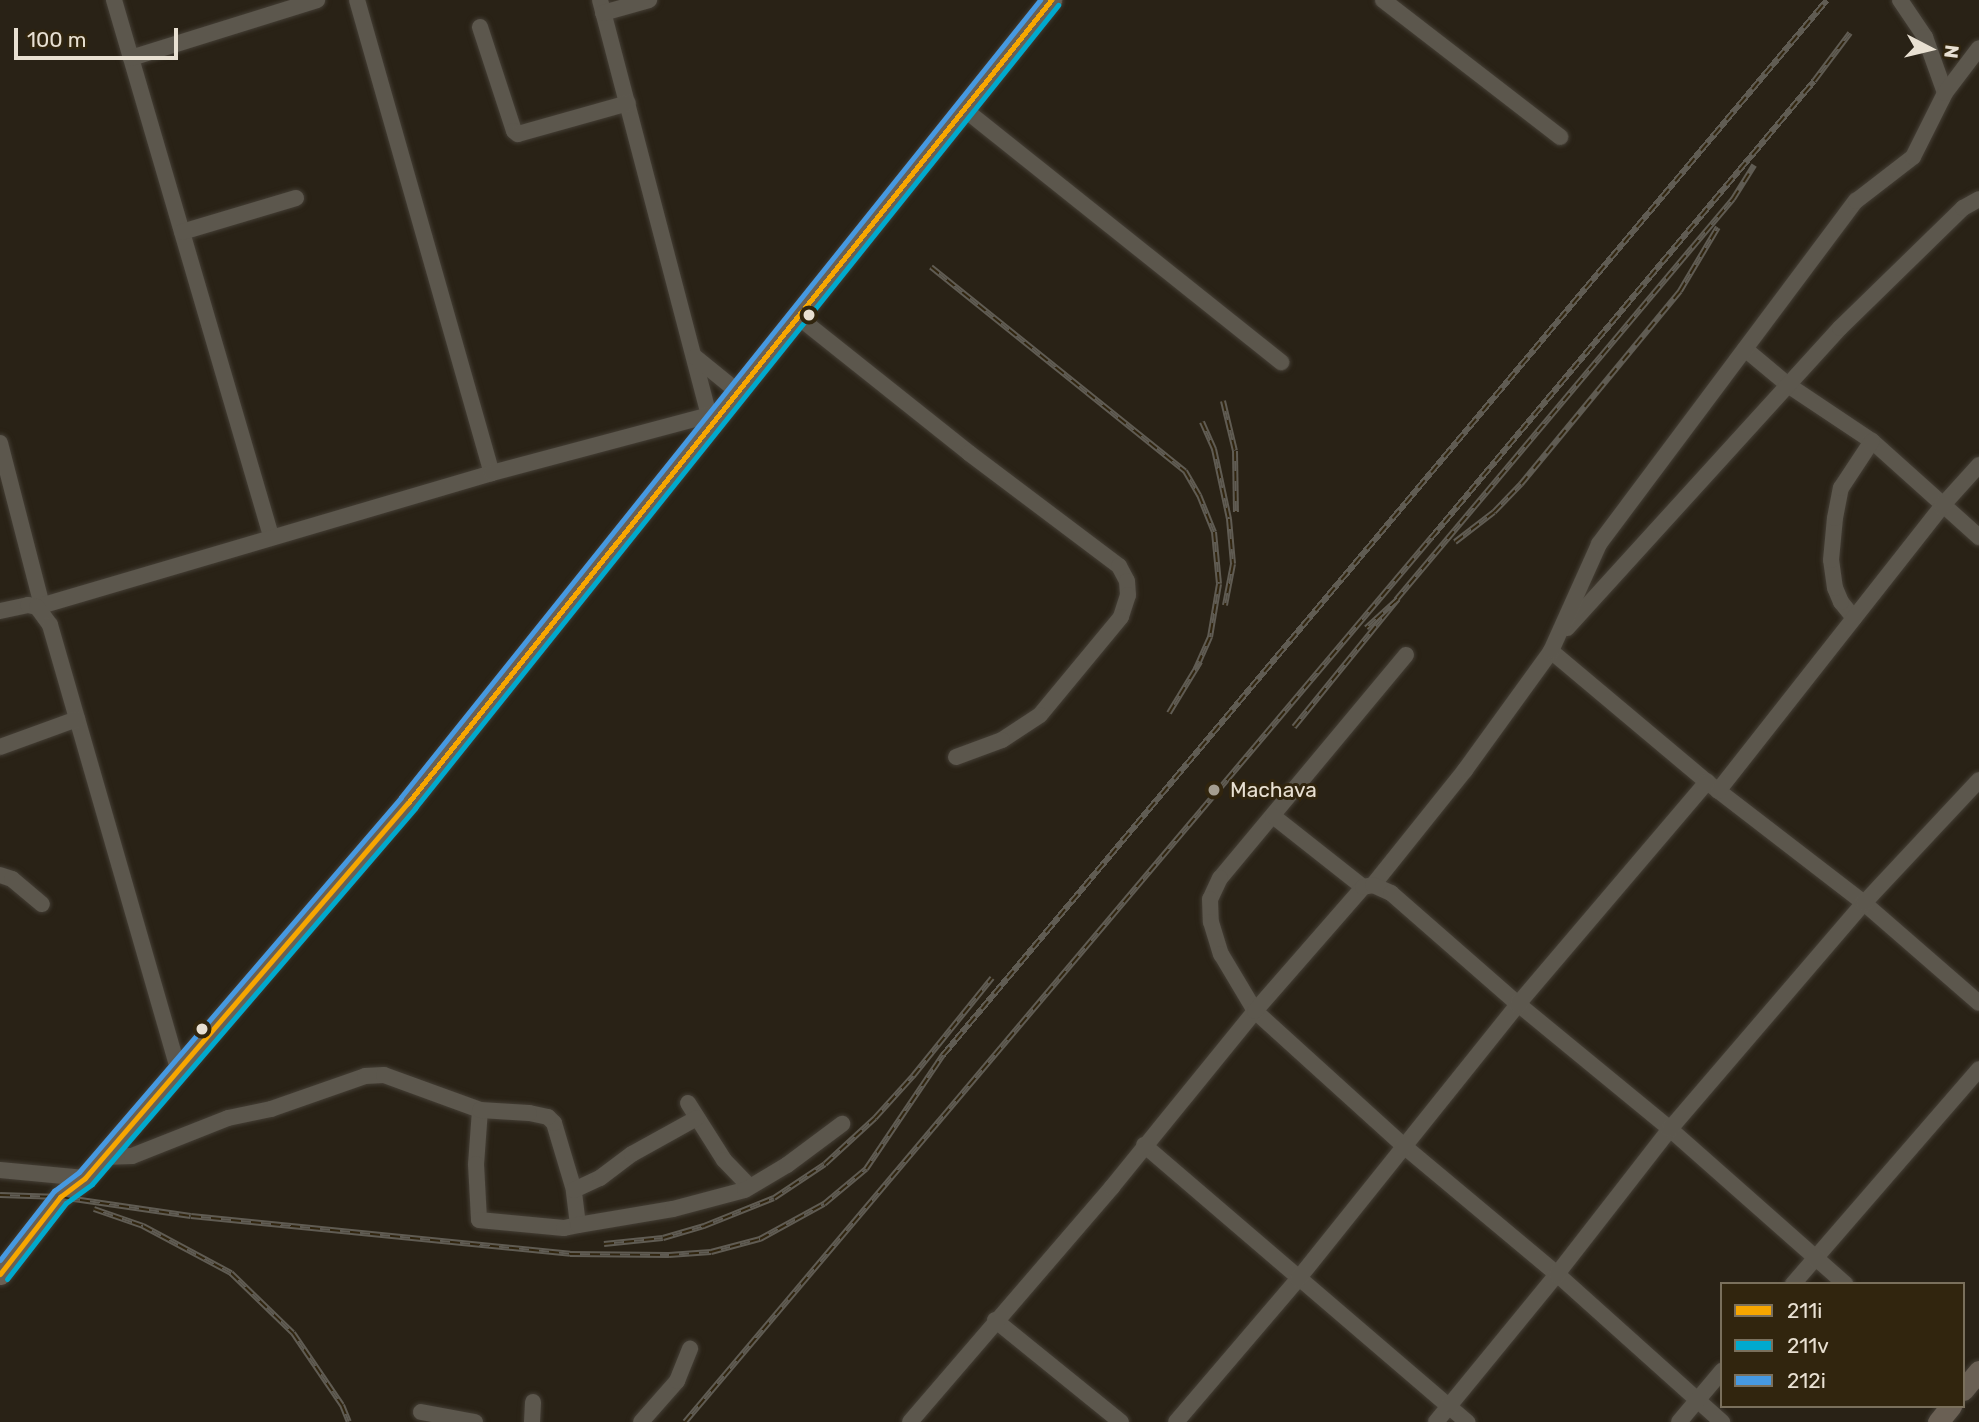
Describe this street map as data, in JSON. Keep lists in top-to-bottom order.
{
  "places": ["Machava"],
  "lines": ["transit line 211i", "transit line 212i", "transit line 211v"],
  "legend": ["211i", "211v", "212i"],
  "scale_bar": "100 m",
  "north": "right"
}
